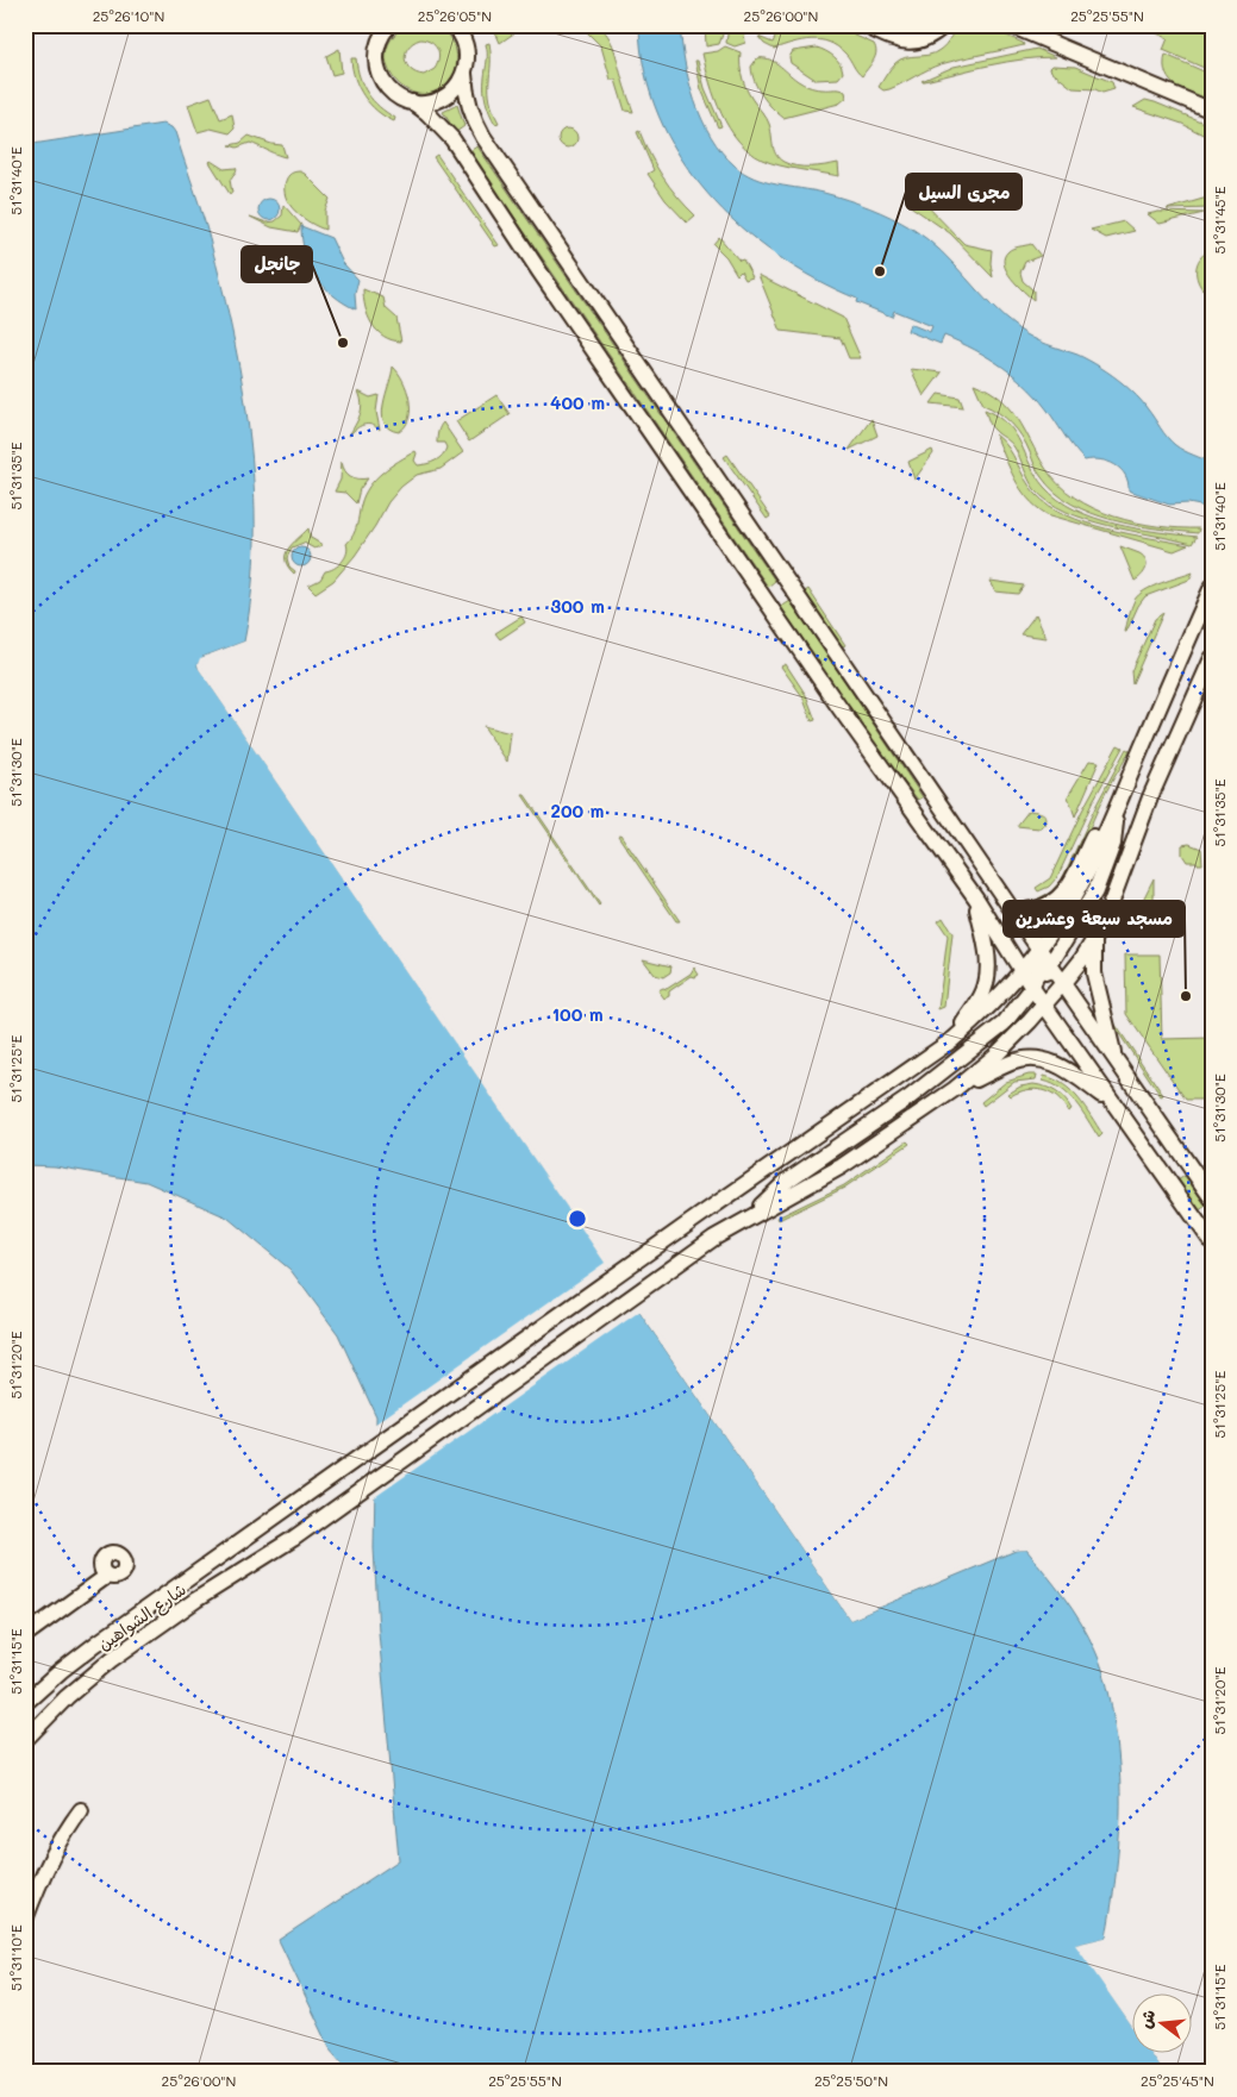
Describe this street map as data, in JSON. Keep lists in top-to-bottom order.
{
  "streets": {
    "street": ["شارع الشواهين"]
  },
  "places": ["مجرى السيل", "جانجل", "مسجد سبعة وعشرين"],
  "north": "left",
  "coordinates": [
    "25°26'10\"N",
    "25°26'05\"N",
    "25°26'00\"N",
    "25°25'55\"N",
    "51°31'40\"E",
    "51°31'45\"E",
    "51°31'35\"E",
    "51°31'30\"E",
    "51°31'25\"E",
    "51°31'20\"E",
    "51°31'15\"E",
    "51°31'10\"E",
    "25°25'50\"N",
    "25°25'45\"N"
  ],
  "rings": [
    "400 m",
    "300 m",
    "200 m",
    "100 m"
  ]
}
